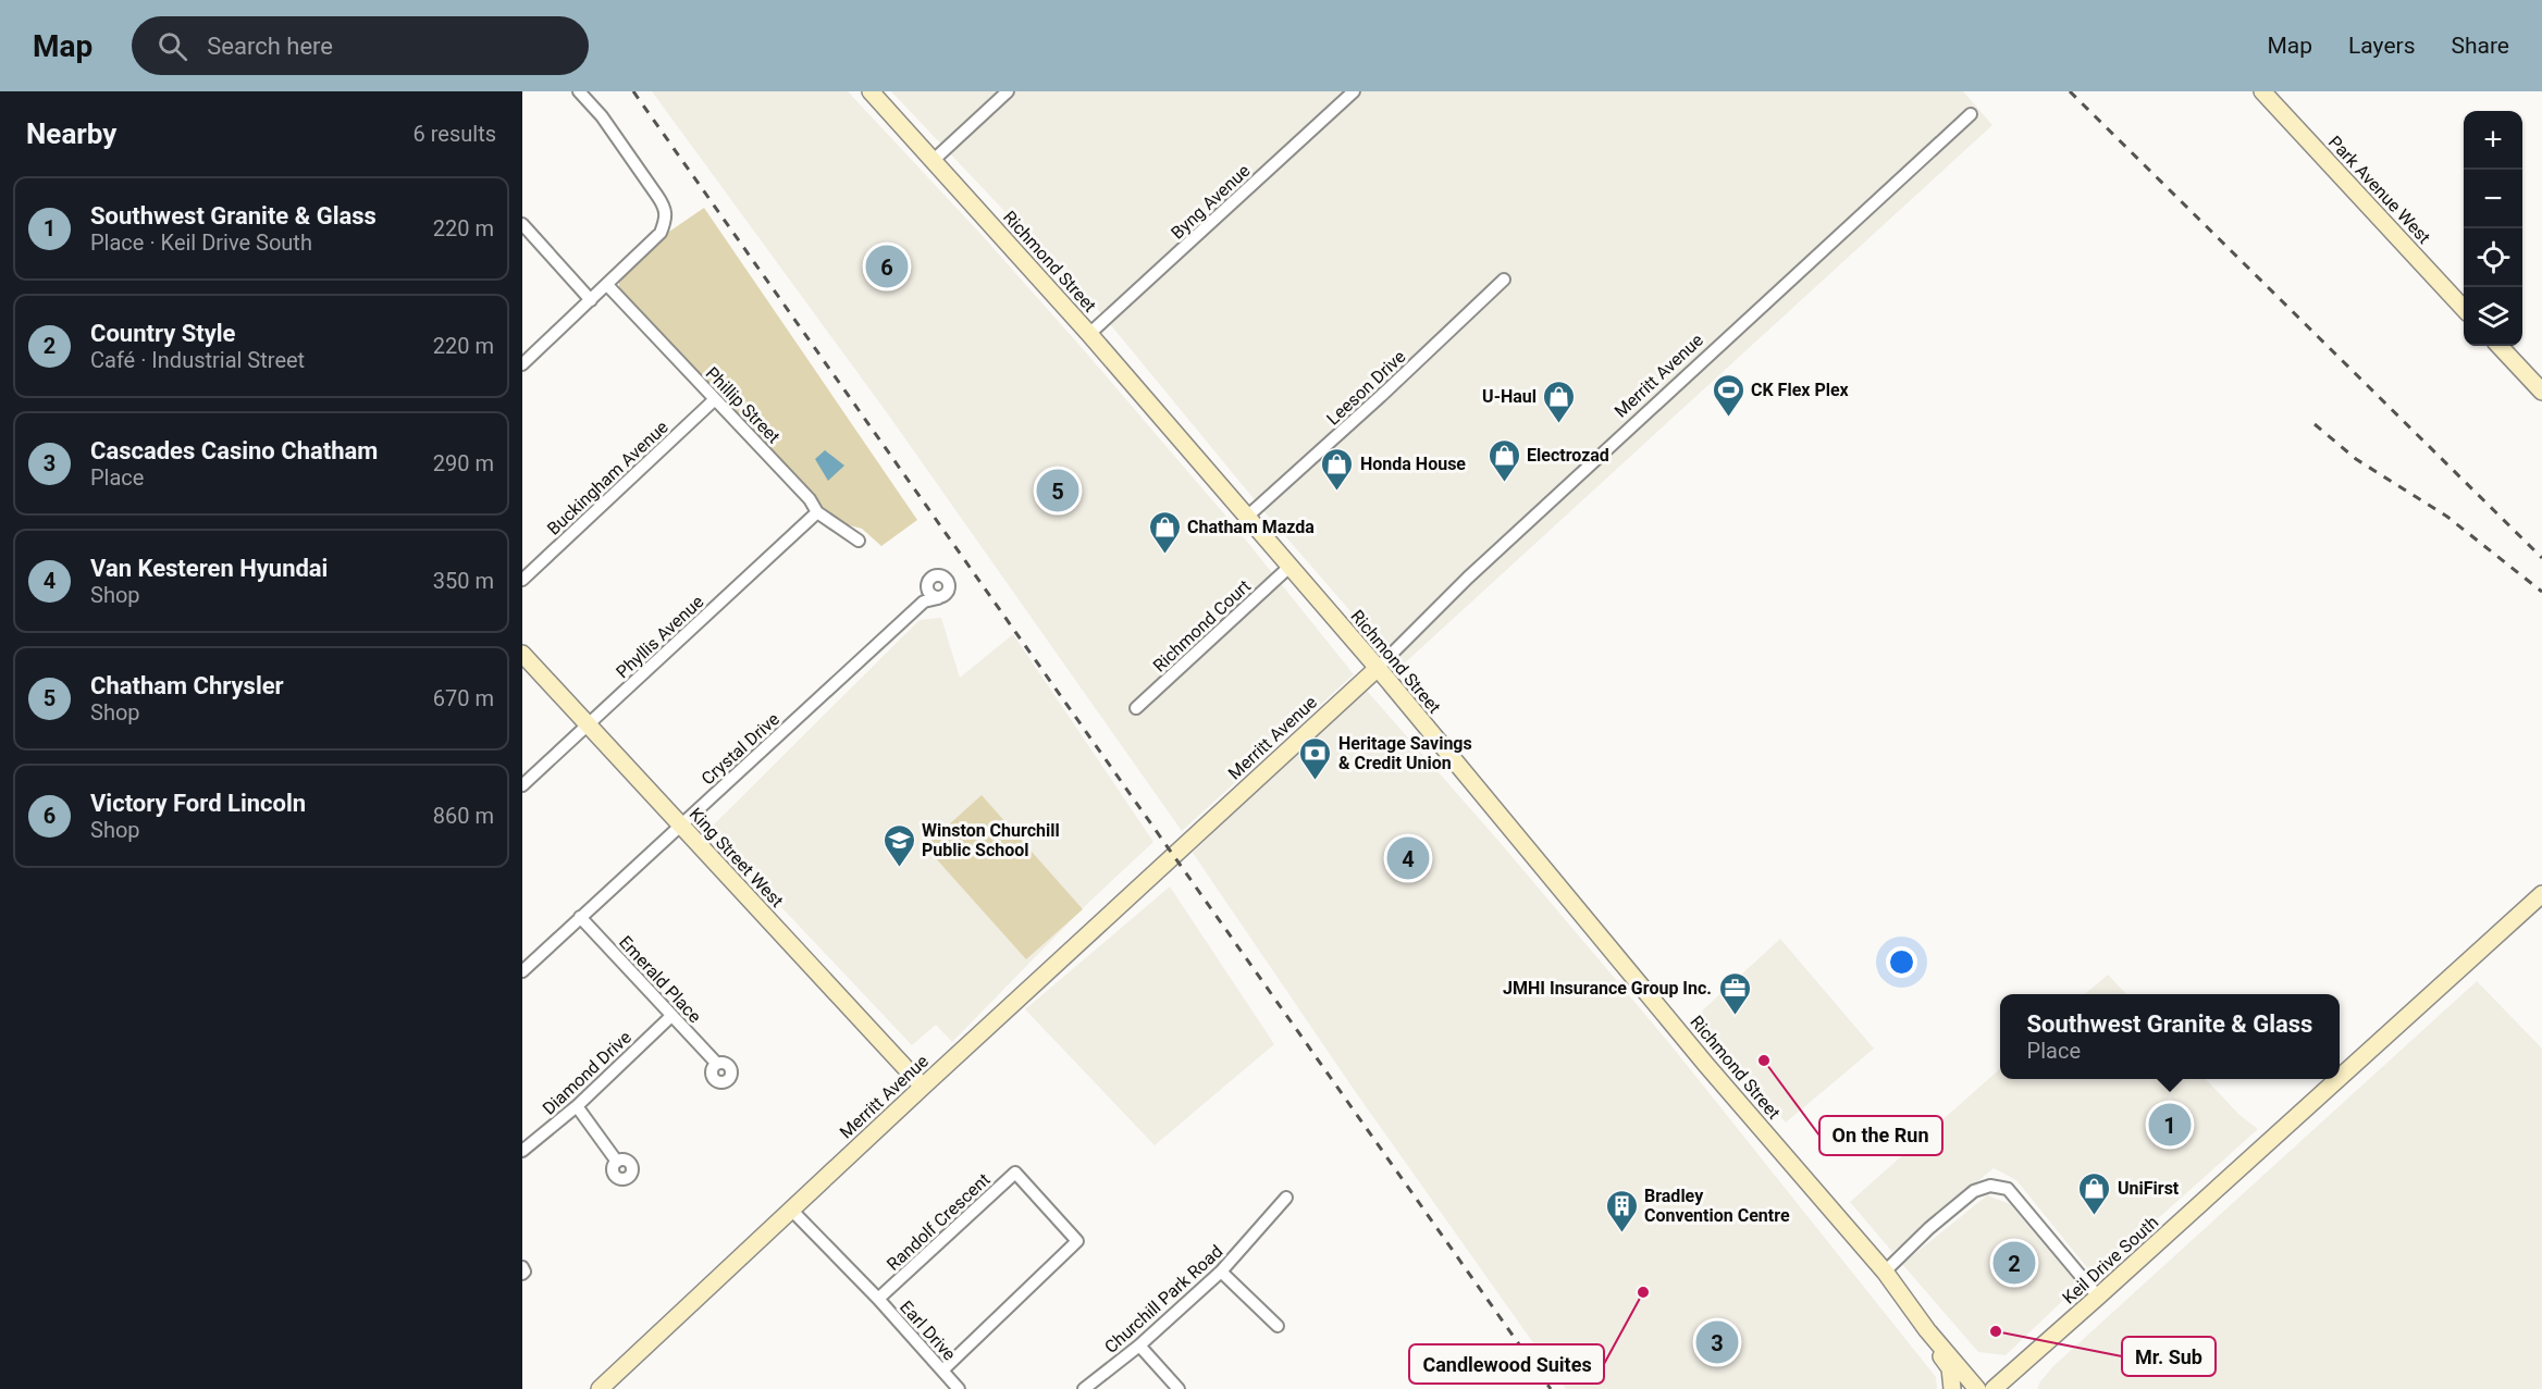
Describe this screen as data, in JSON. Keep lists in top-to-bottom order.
{
  "streets": {
    "street": [
      "Park Avenue West",
      "Byng Avenue",
      "Richmond Street",
      "Merritt Avenue",
      "Leeson Drive",
      "Phillip Street",
      "Buckingham Avenue",
      "Richmond Court",
      "Phyllis Avenue",
      "Crystal Drive",
      "King Street West",
      "Emerald Place",
      "Diamond Drive",
      "Randolf Crescent",
      "Keil Drive South",
      "Churchill Park Road",
      "Earl Drive"
    ]
  },
  "crossings": [
    ["Byng Avenue", "Richmond Street"],
    ["Richmond Street", "Merritt Avenue"],
    ["Richmond Street", "Leeson Drive"],
    ["Richmond Street", "Richmond Court"],
    ["Merritt Avenue", "King Street West"],
    ["Merritt Avenue", "Earl Drive"],
    ["Phillip Street", "Buckingham Avenue"],
    ["Phillip Street", "Phyllis Avenue"],
    ["Phyllis Avenue", "King Street West"],
    ["Crystal Drive", "King Street West"],
    ["Crystal Drive", "Emerald Place"],
    ["Emerald Place", "Diamond Drive"],
    ["Randolf Crescent", "Earl Drive"]
  ],
  "places": {
    "sports": ["CK Flex Plex"],
    "shop": [
      "U-Haul",
      "Electrozad",
      "Honda House",
      "Chatham Mazda",
      "UniFirst"
    ],
    "bank": ["Heritage Savings & Credit Union"],
    "school or university": ["Winston Churchill Public School"],
    "office": ["JMHI Insurance Group Inc."],
    "other": ["On the Run", "Candlewood Suites", "Mr. Sub"],
    "building": ["Bradley Convention Centre"]
  },
  "page": {
    "header": "Map",
    "search": "Search here",
    "nav": ["Map", "Layers", "Share"],
    "heading": ["Nearby", "6 results"],
    "map_buttons": ["+", "−"],
    "list": [
      {
        "mark": "1",
        "name": "Southwest Granite & Glass",
        "note": "Place · Keil Drive South",
        "value": "220 m"
      },
      {
        "mark": "2",
        "name": "Country Style",
        "note": "Café · Industrial Street",
        "value": "220 m"
      },
      {
        "mark": "3",
        "name": "Cascades Casino Chatham",
        "note": "Place",
        "value": "290 m"
      },
      {
        "mark": "4",
        "name": "Van Kesteren Hyundai",
        "note": "Shop",
        "value": "350 m"
      },
      {
        "mark": "5",
        "name": "Chatham Chrysler",
        "note": "Shop",
        "value": "670 m"
      },
      {
        "mark": "6",
        "name": "Victory Ford Lincoln",
        "note": "Shop",
        "value": "860 m"
      }
    ],
    "pins": [
      "6",
      "5",
      "4",
      "1",
      "2",
      "3"
    ],
    "popup": ["Southwest Granite & Glass", "Place"]
  }
}
